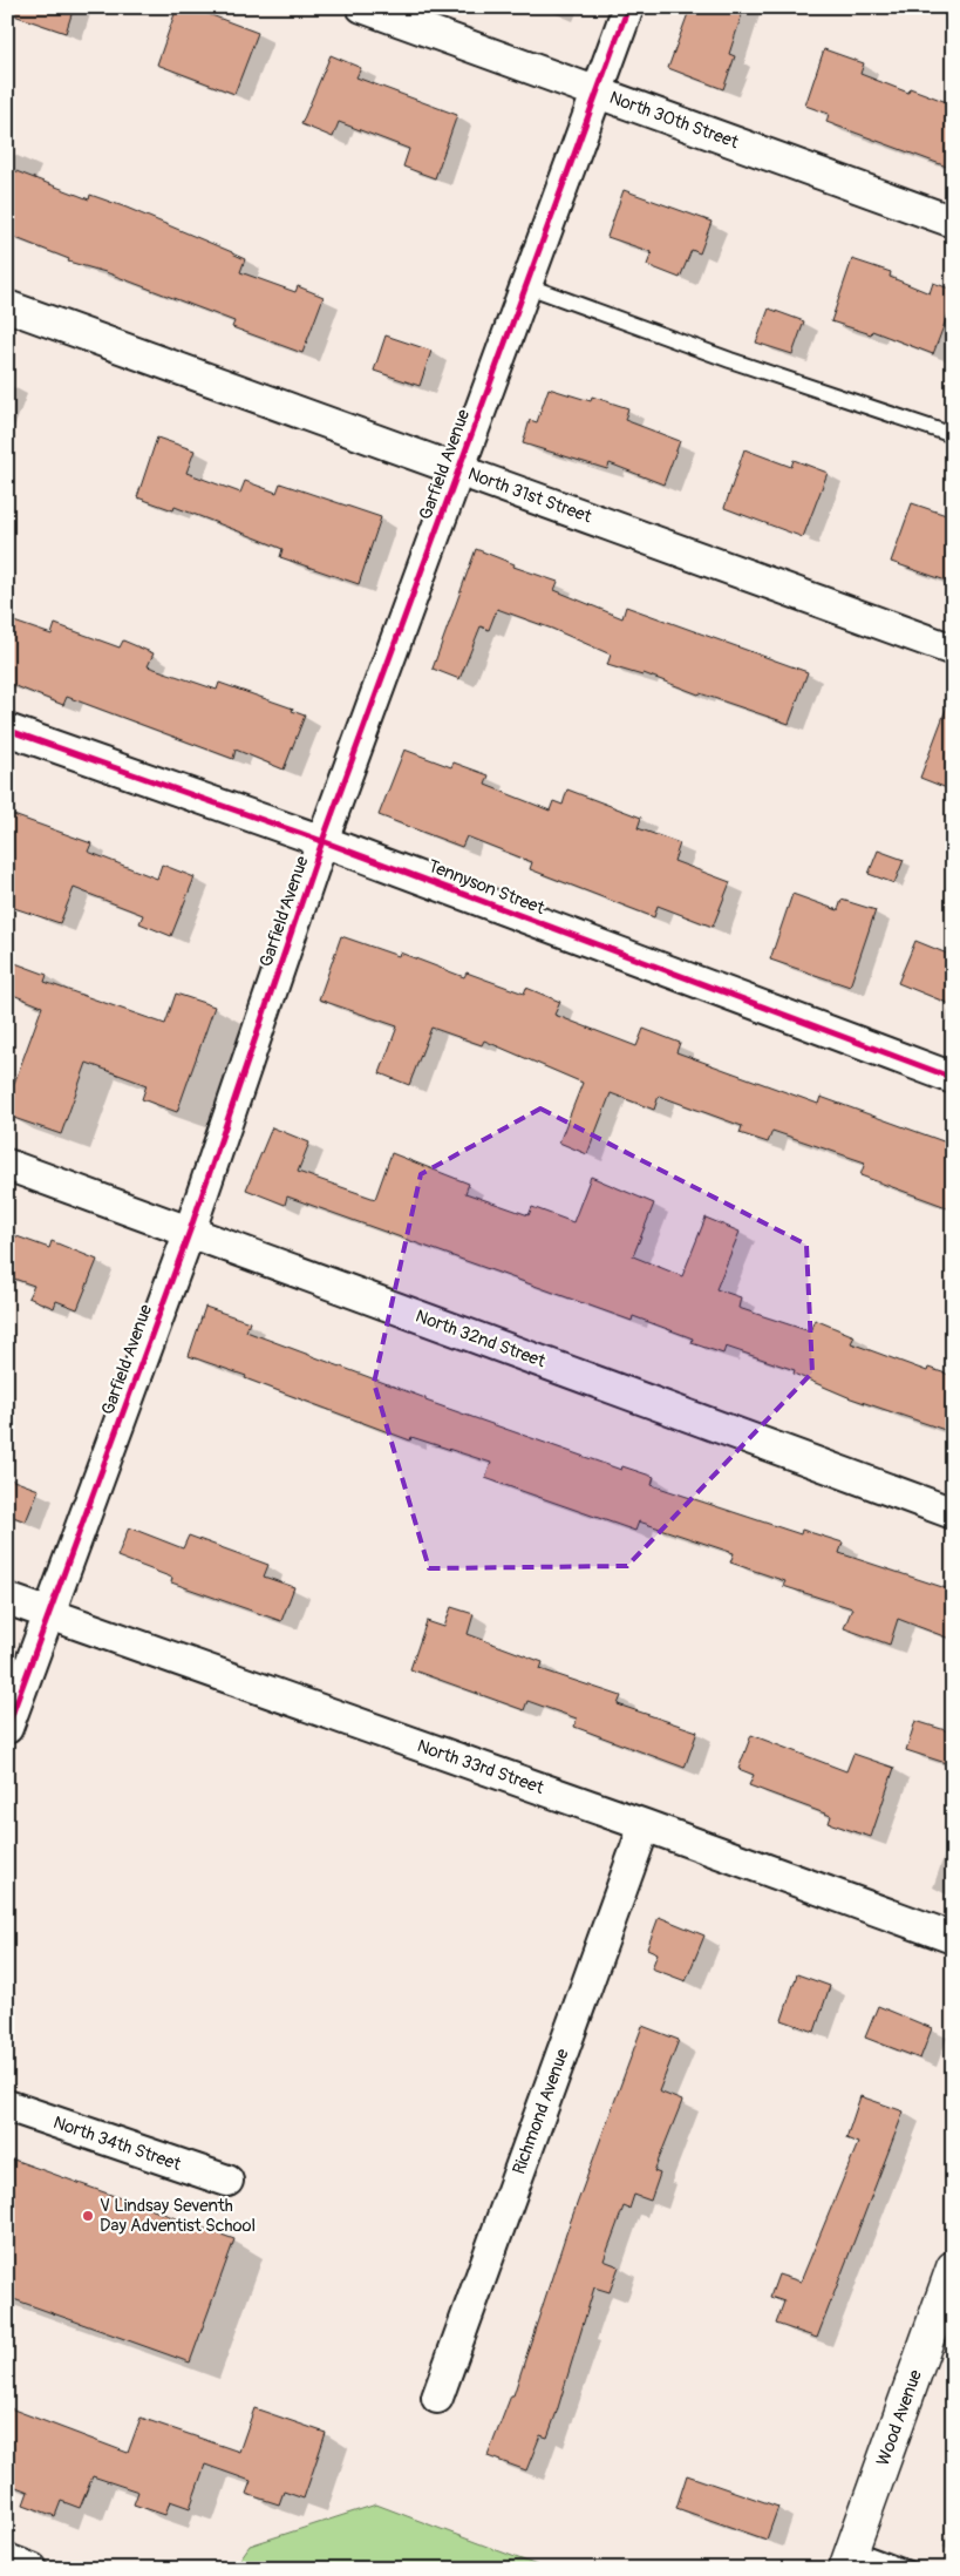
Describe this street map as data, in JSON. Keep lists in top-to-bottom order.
{
  "streets": {
    "street": [
      "North 30th Street",
      "Garfield Avenue",
      "North 31st Street",
      "Tennyson Street",
      "North 32nd Street",
      "North 33rd Street",
      "Richmond Avenue",
      "North 34th Street",
      "Wood Avenue"
    ]
  },
  "crossings": [
    ["North 30th Street", "Garfield Avenue"],
    ["Garfield Avenue", "North 31st Street"],
    ["Garfield Avenue", "Tennyson Street"],
    ["Garfield Avenue", "North 32nd Street"],
    ["Garfield Avenue", "North 33rd Street"],
    ["North 33rd Street", "Richmond Avenue"]
  ],
  "places": ["V Lindsay Seventh Day Adventist School"]
}
